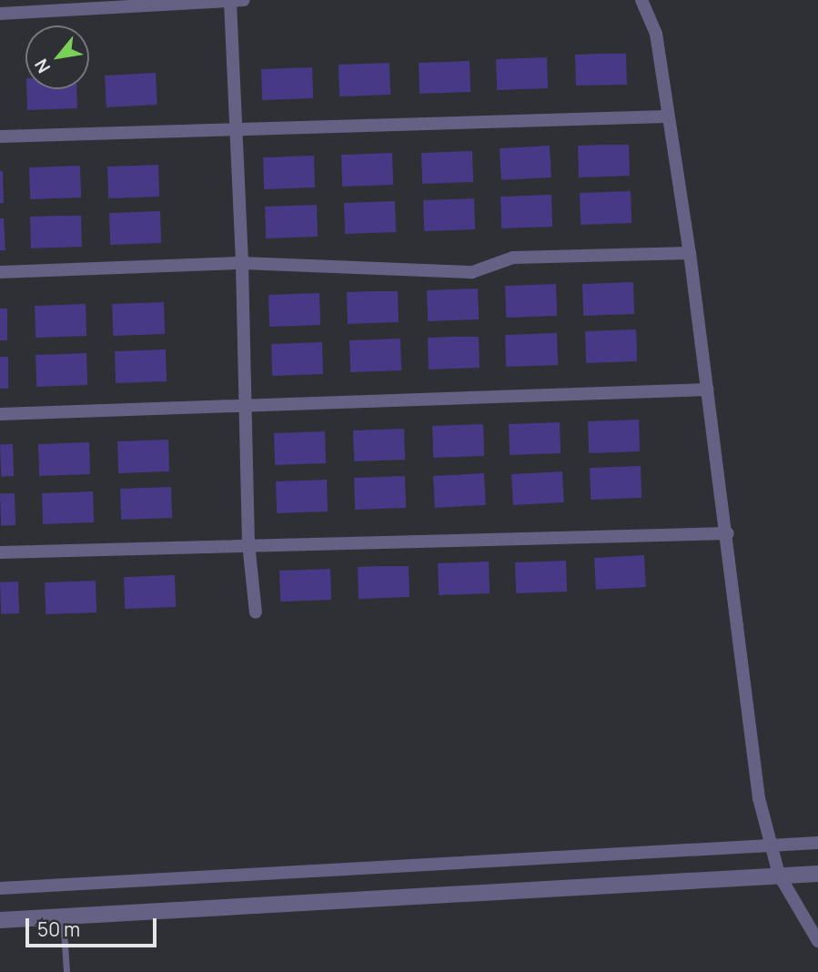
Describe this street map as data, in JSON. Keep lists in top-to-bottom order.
{
  "scale_bar": "50 m",
  "north": "bottom left"
}
